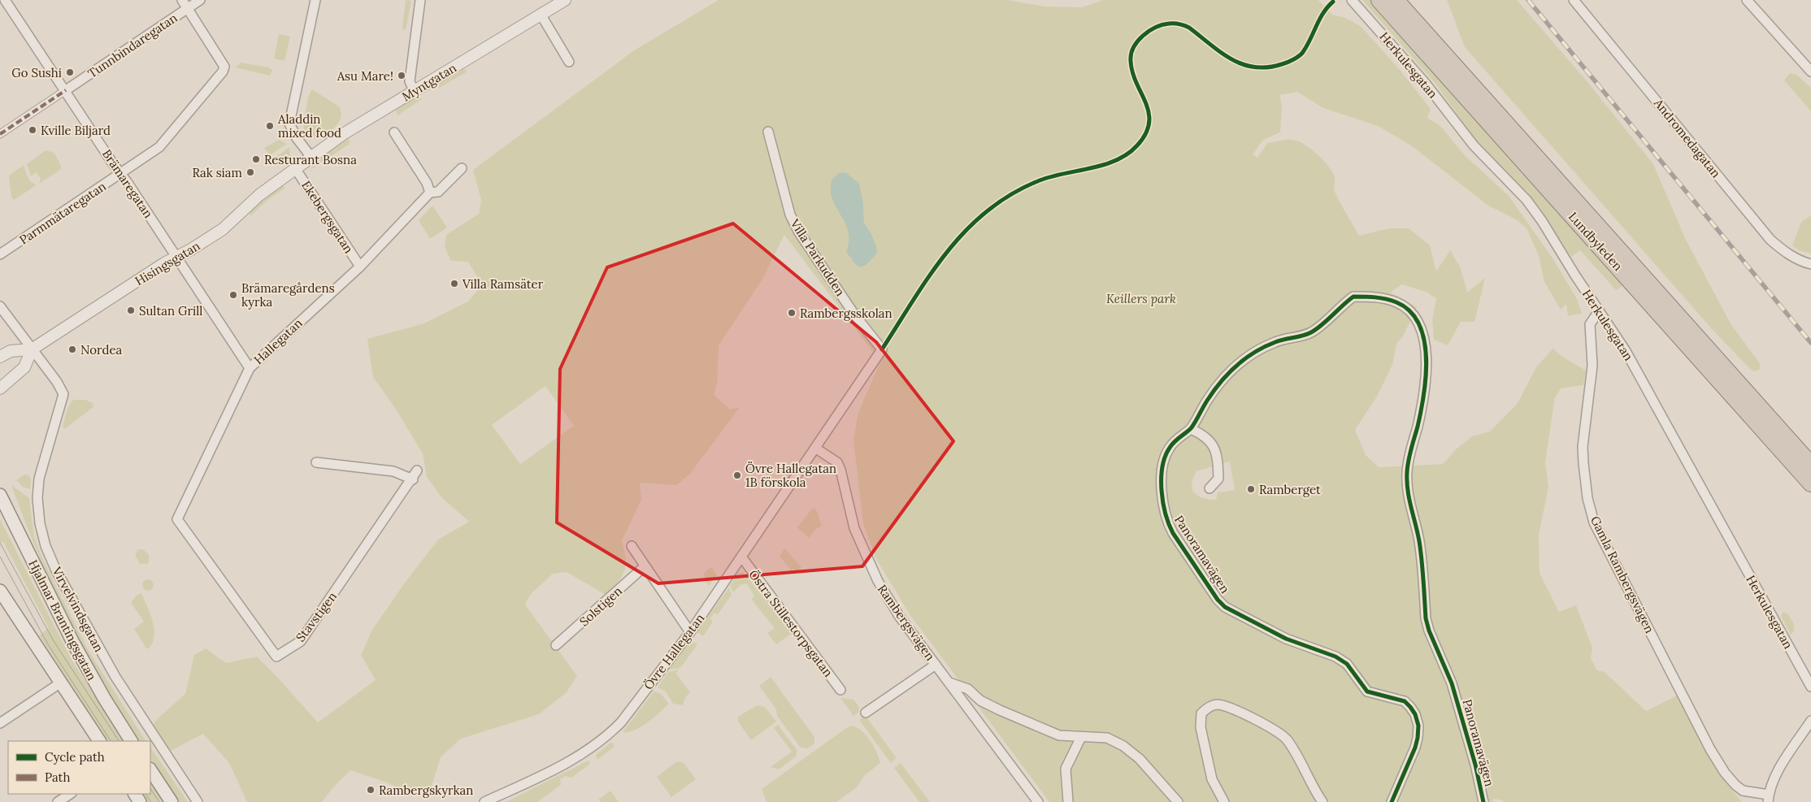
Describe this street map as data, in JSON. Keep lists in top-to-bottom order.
{
  "streets": {
    "highway": ["Lundbyleden"],
    "main road": ["Hjalmar Brantingsgatan"],
    "street": [
      "Tunnbindaregatan",
      "Herkulesgatan",
      "Myntgatan",
      "Andromedagatan",
      "Brämaregatan",
      "Parmmätaregatan",
      "Ekebergsgatan",
      "Villa Parkudden",
      "Hisingsgatan",
      "Hallegatan",
      "Panoramavägen",
      "Gamla Rambergsvägen",
      "Solstigen",
      "Virvelvindsgatan",
      "Stavstigen",
      "Rambergsvägen",
      "Östra Stillestorpsgatan",
      "Övre Hallegatan"
    ]
  },
  "crossings": [
    ["Tunnbindaregatan", "Brämaregatan"],
    ["Tunnbindaregatan", "Parmmätaregatan"],
    ["Herkulesgatan", "Gamla Rambergsvägen"],
    ["Myntgatan", "Ekebergsgatan"],
    ["Myntgatan", "Hisingsgatan"],
    ["Brämaregatan", "Parmmätaregatan"],
    ["Brämaregatan", "Hisingsgatan"],
    ["Brämaregatan", "Hallegatan"],
    ["Ekebergsgatan", "Hisingsgatan"],
    ["Ekebergsgatan", "Hallegatan"],
    ["Villa Parkudden", "Rambergsvägen"],
    ["Villa Parkudden", "Övre Hallegatan"],
    ["Hisingsgatan", "Virvelvindsgatan"],
    ["Hallegatan", "Stavstigen"],
    ["Rambergsvägen", "Övre Hallegatan"],
    ["Östra Stillestorpsgatan", "Övre Hallegatan"]
  ],
  "parks": ["Keillers park"],
  "places": [
    "Go Sushi",
    "Asu Mare!",
    "Aladdin mixed food",
    "Kville Biljard",
    "Resturant Bosna",
    "Rak siam",
    "Villa Ramsäter",
    "Brämaregårdens kyrka",
    "Sultan Grill",
    "Rambergsskolan",
    "Nordea",
    "Övre Hallegatan 1B förskola",
    "Ramberget",
    "Rambergskyrkan"
  ],
  "legend": ["Cycle path", "Path"]
}
